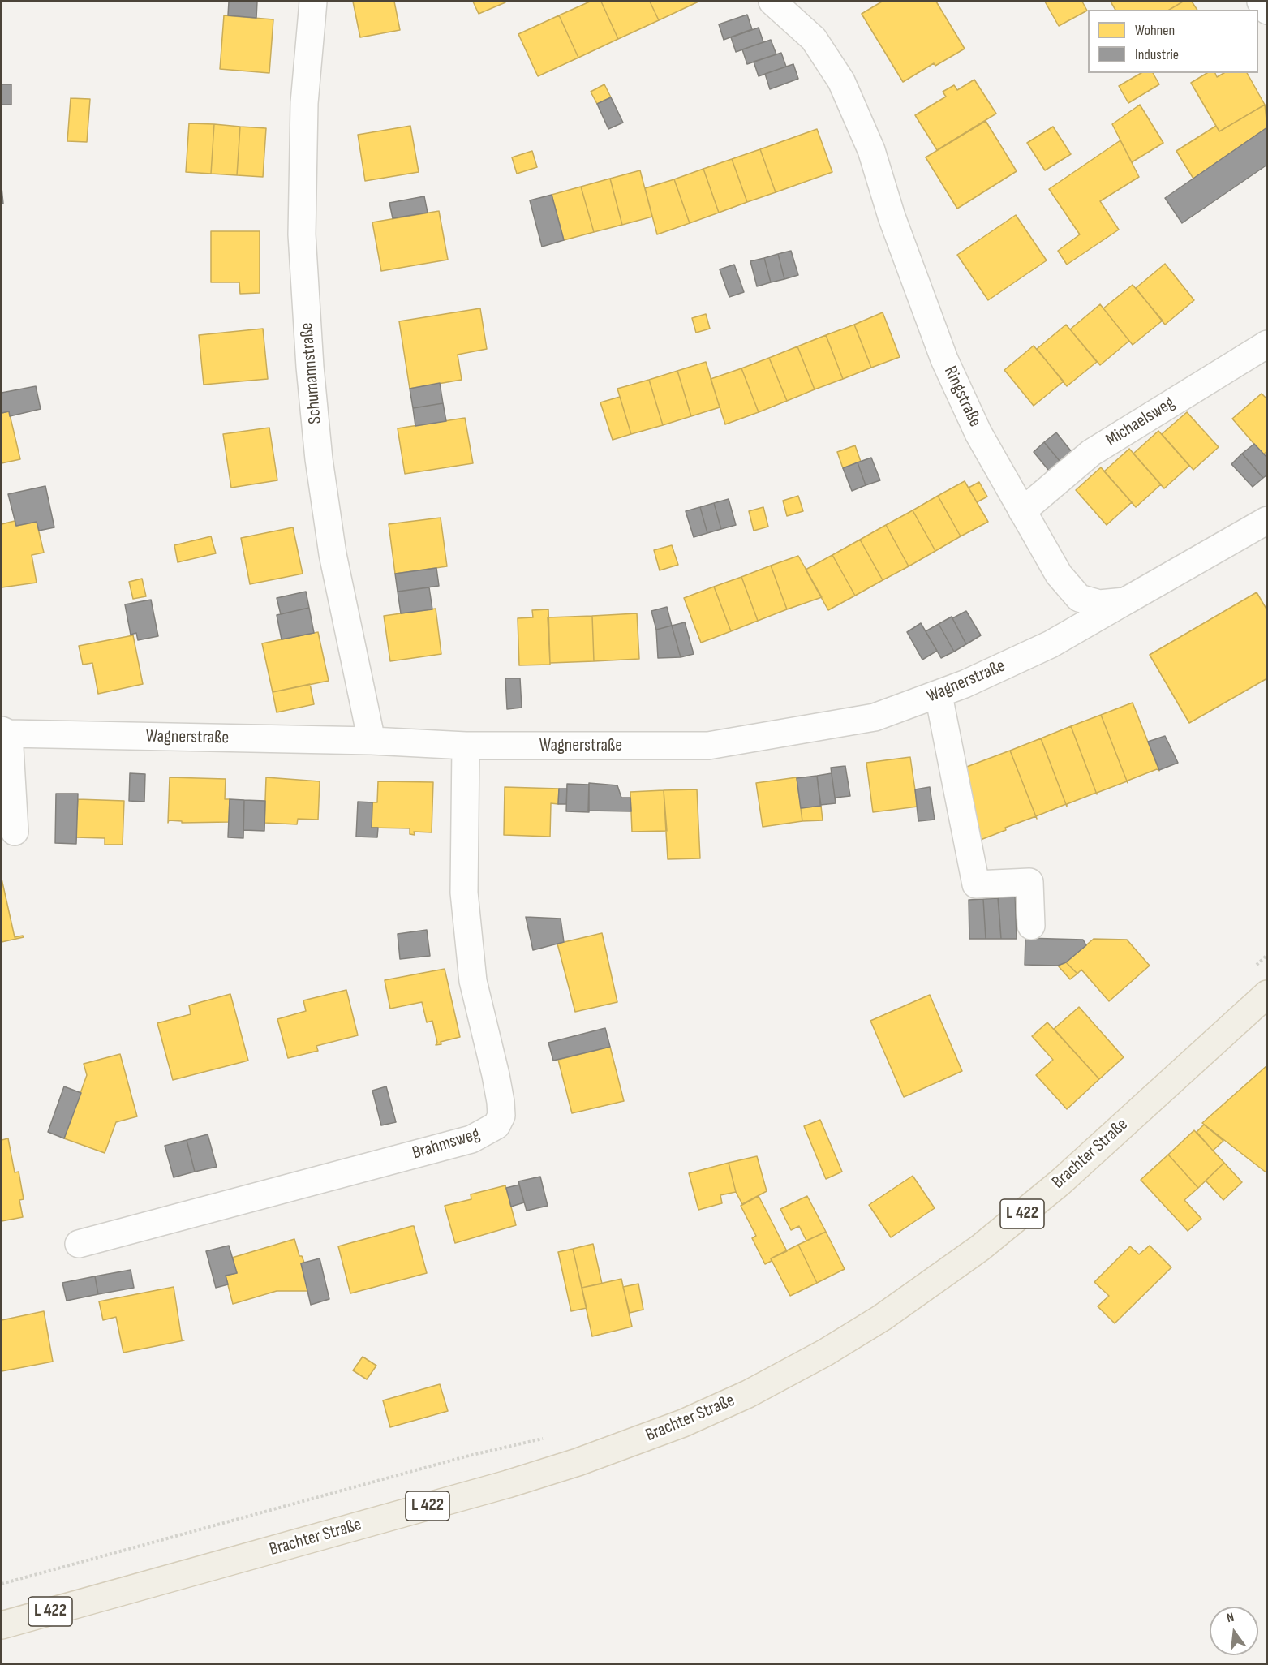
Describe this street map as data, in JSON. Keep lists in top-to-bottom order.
{
  "streets": {
    "main road": ["Brachter Straße", "L 422"],
    "street": [
      "Schumannstraße",
      "Ringstraße",
      "Michaelsweg",
      "Wagnerstraße",
      "Brahmsweg"
    ]
  },
  "crossings": [
    ["Schumannstraße", "Wagnerstraße"],
    ["Ringstraße", "Michaelsweg"],
    ["Ringstraße", "Wagnerstraße"],
    ["Wagnerstraße", "Brahmsweg"]
  ],
  "legend": ["Wohnen", "Industrie"],
  "north": "top"
}
